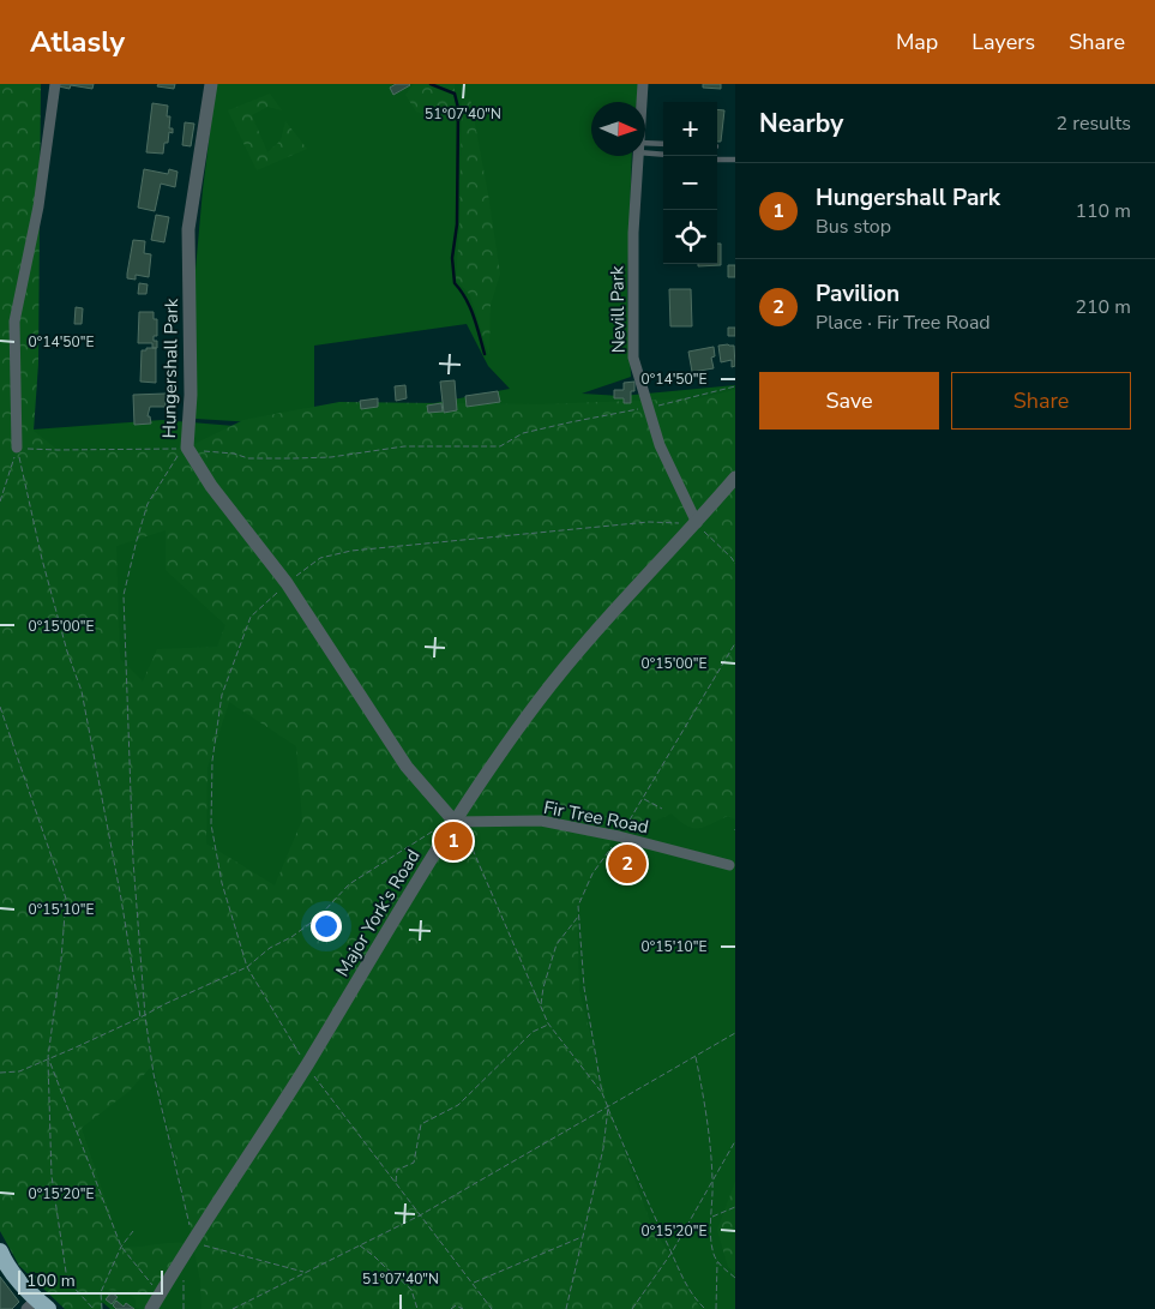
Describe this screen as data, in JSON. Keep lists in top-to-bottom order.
{
  "streets": {
    "street": [
      "Nevill Park",
      "Hungershall Park",
      "Fir Tree Road",
      "Major York's Road"
    ]
  },
  "crossings": [
    ["Nevill Park", "Major York's Road"],
    ["Hungershall Park", "Fir Tree Road"],
    ["Hungershall Park", "Major York's Road"],
    ["Fir Tree Road", "Major York's Road"]
  ],
  "scale_bar": "100 m",
  "north": "right",
  "page": {
    "header": "Atlasly",
    "nav": ["Map", "Layers", "Share"],
    "heading": ["Nearby", "2 results"],
    "map_buttons": ["+", "−"],
    "list": [
      {
        "mark": "1",
        "name": "Hungershall Park",
        "note": "Bus stop",
        "value": "110 m"
      },
      {
        "mark": "2",
        "name": "Pavilion",
        "note": "Place · Fir Tree Road",
        "value": "210 m"
      }
    ],
    "buttons": ["Save", "Share"],
    "pins": ["1", "2"],
    "scale": "100 m"
  },
  "coordinates": [
    "51°07'40\"N",
    "0°14'50\"E",
    "0°15'00\"E",
    "0°15'10\"E",
    "0°15'20\"E"
  ]
}
